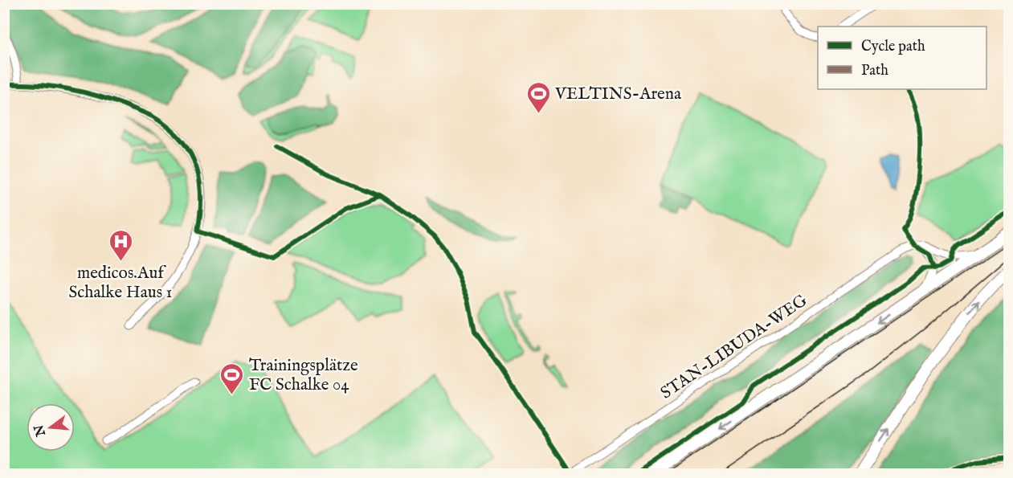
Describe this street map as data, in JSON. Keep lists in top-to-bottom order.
{
  "streets": {
    "street": ["STAN-LIBUDA-WEG"]
  },
  "places": {
    "sports": ["VELTINS-Arena", "Trainingsplätze FC Schalke 04"],
    "hospital": ["medicos.Auf Schalke Haus 1"]
  },
  "legend": ["Cycle path", "Path"],
  "north": "left"
}
